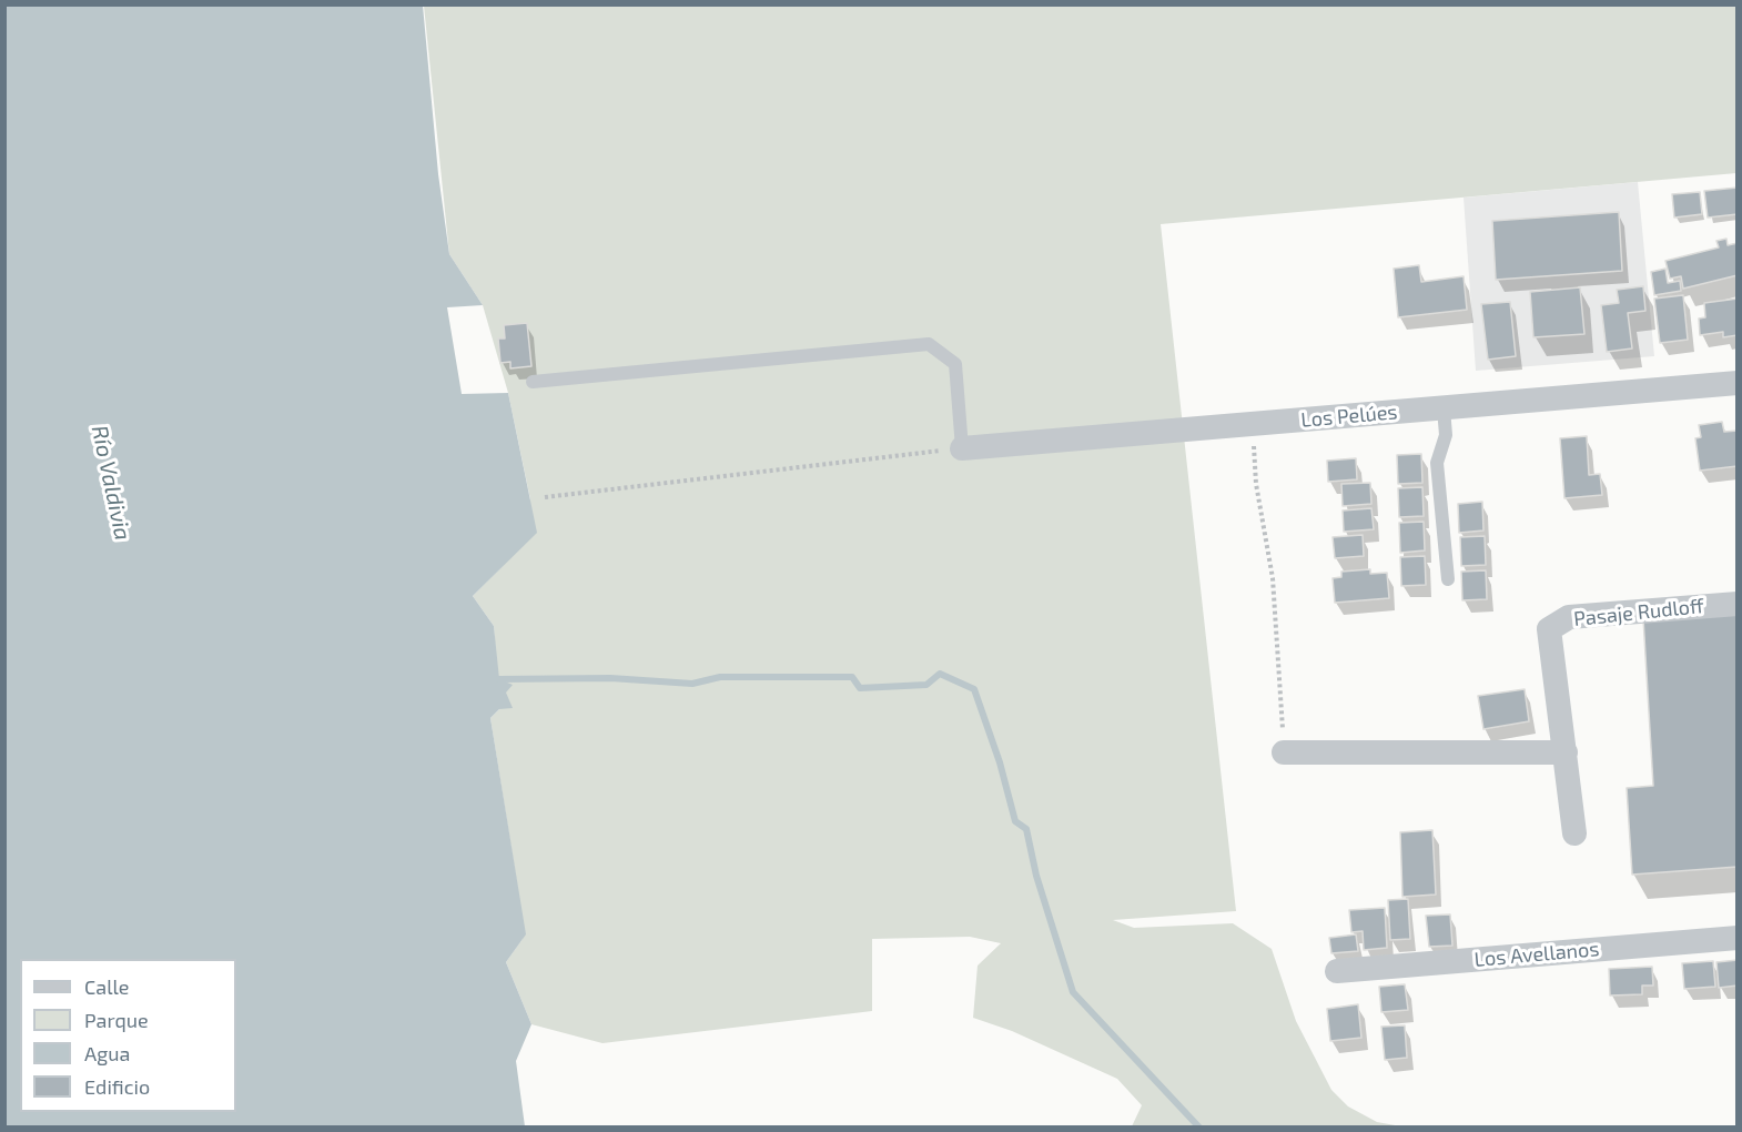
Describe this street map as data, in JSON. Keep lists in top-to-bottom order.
{
  "streets": {
    "street": ["Los Pelúes", "Pasaje Rudloff", "Los Avellanos"]
  },
  "water": ["Río Valdivia"],
  "legend": [
    "Calle",
    "Parque",
    "Agua",
    "Edificio"
  ]
}
